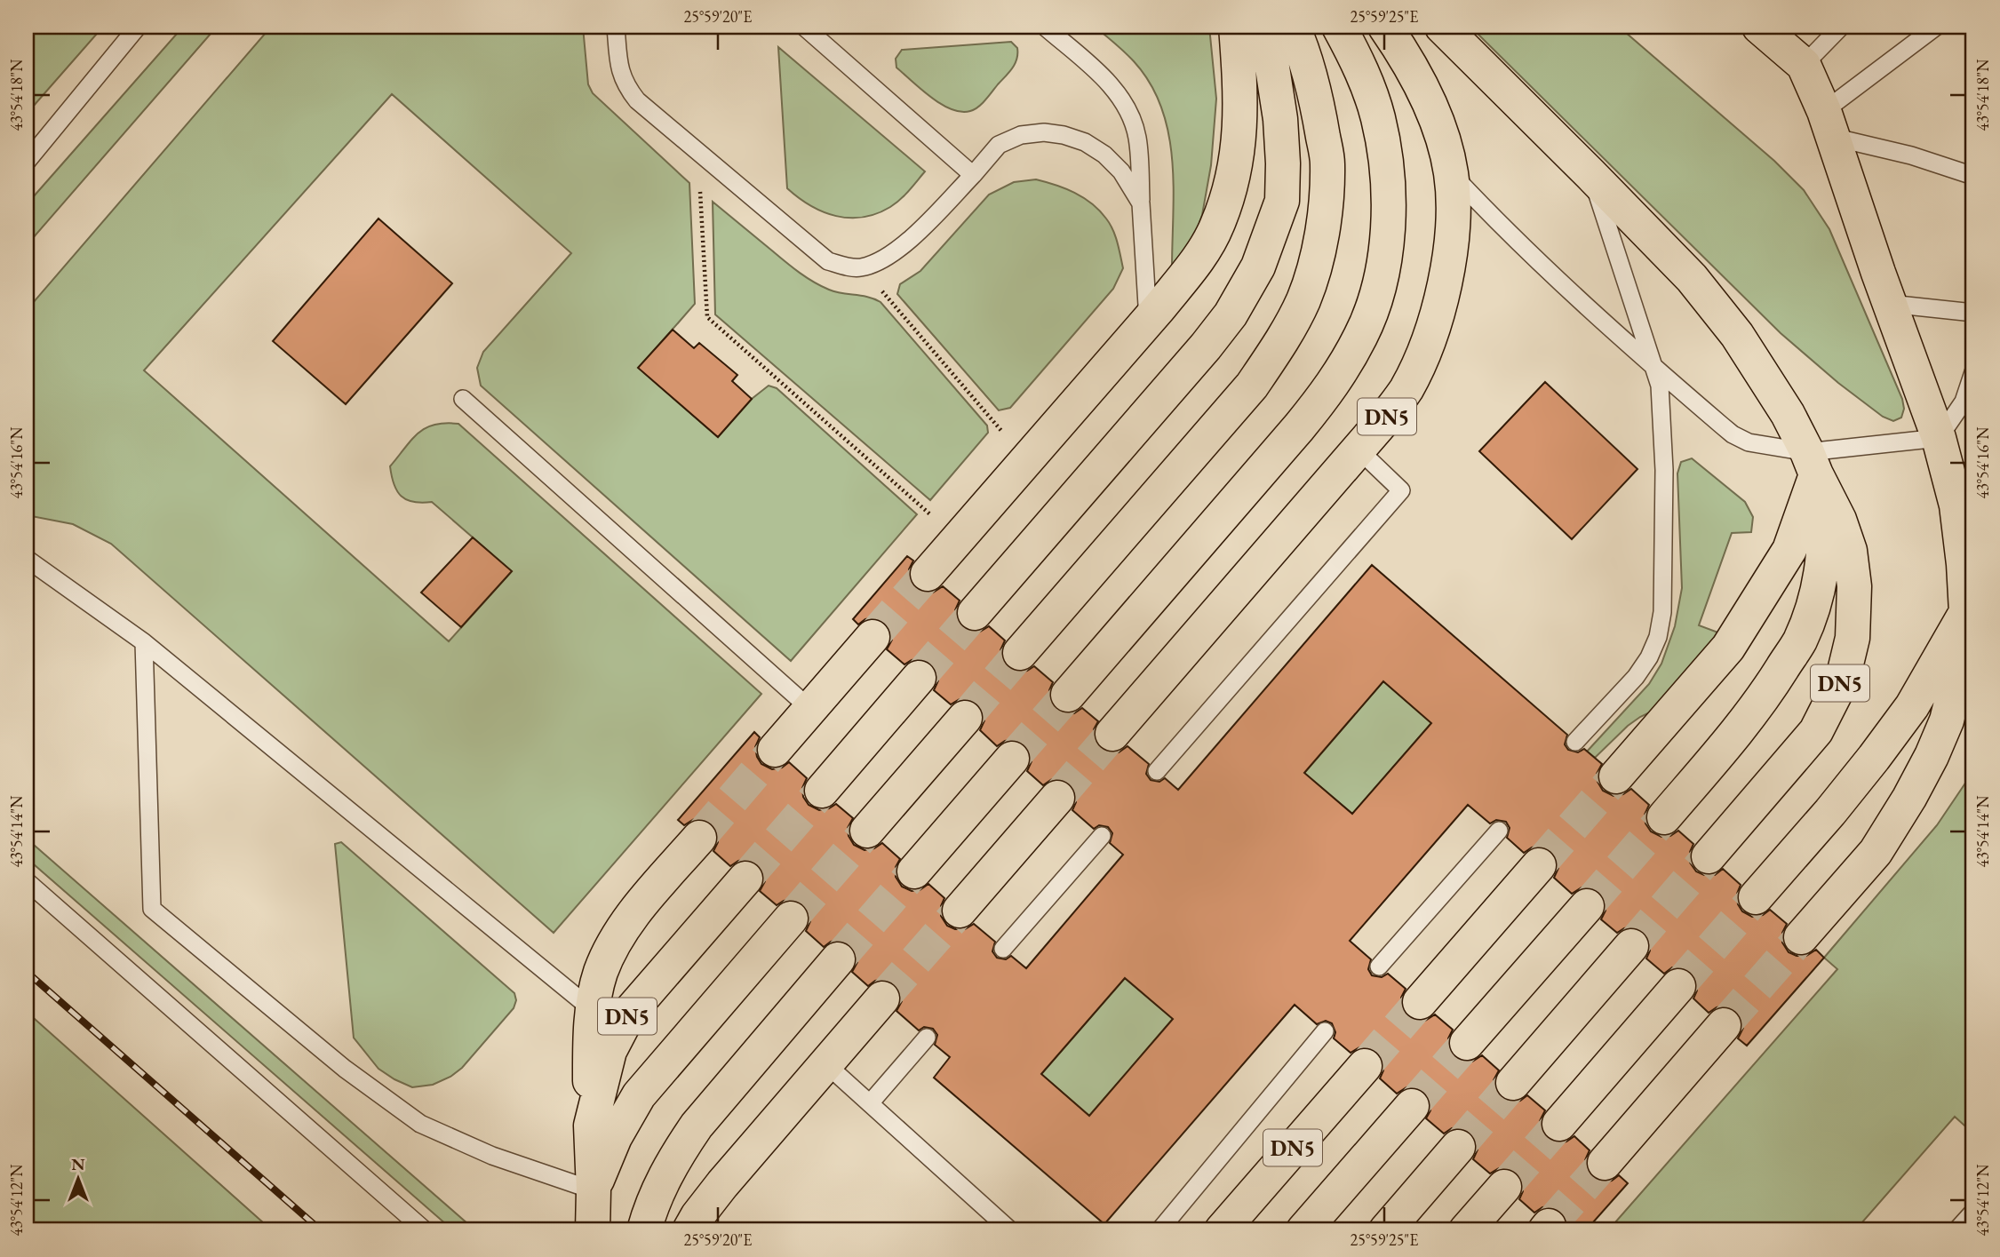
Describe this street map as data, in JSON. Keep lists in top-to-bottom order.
{
  "streets": {
    "highway": ["DN5"]
  },
  "north": "top",
  "coordinates": [
    "25°59'20\"E",
    "25°59'25\"E",
    "43°54'18\"N",
    "43°54'16\"N",
    "43°54'14\"N",
    "43°54'12\"N"
  ]
}
